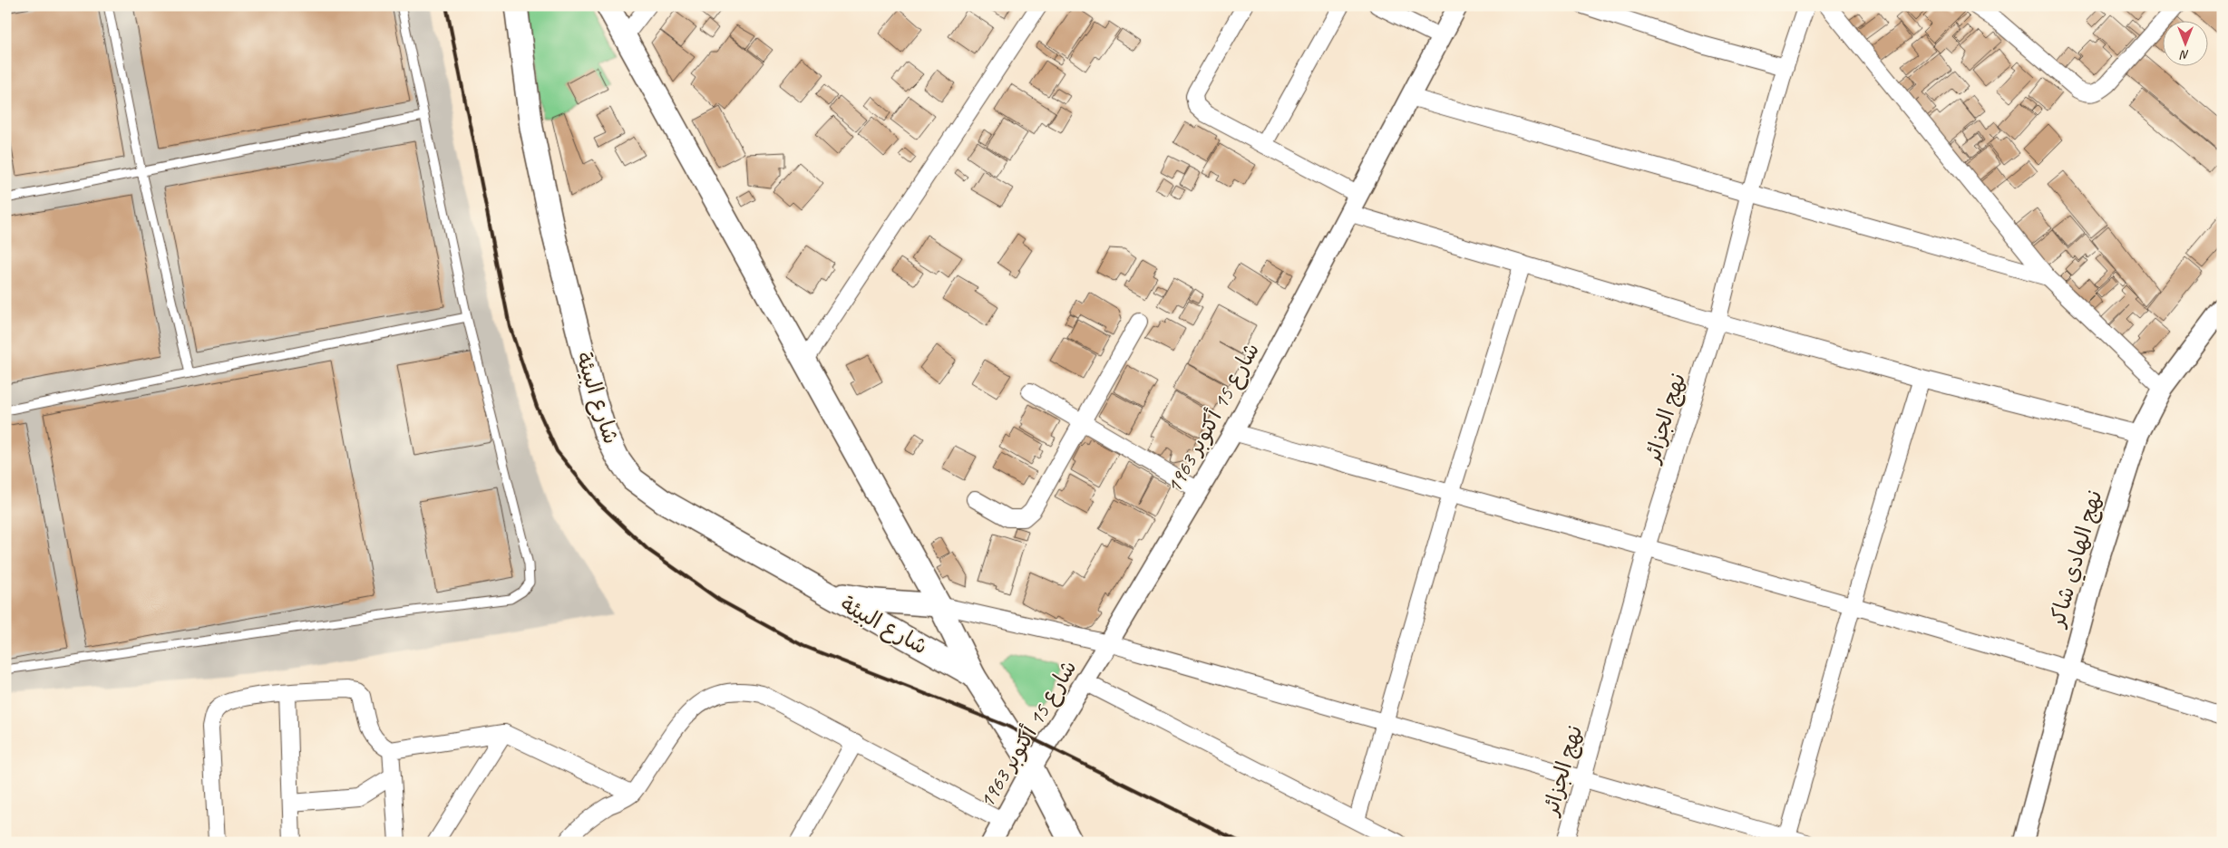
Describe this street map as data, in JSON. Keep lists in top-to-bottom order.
{
  "streets": {
    "main road": ["شارع البيئة"],
    "street": ["شارع 15 أكتوبر 1963", "نهج الجزائر", "نهج الهادي شاكر"]
  },
  "crossings": [
    ["شارع البيئة", "شارع 15 أكتوبر 1963"]
  ],
  "north": "bottom"
}
